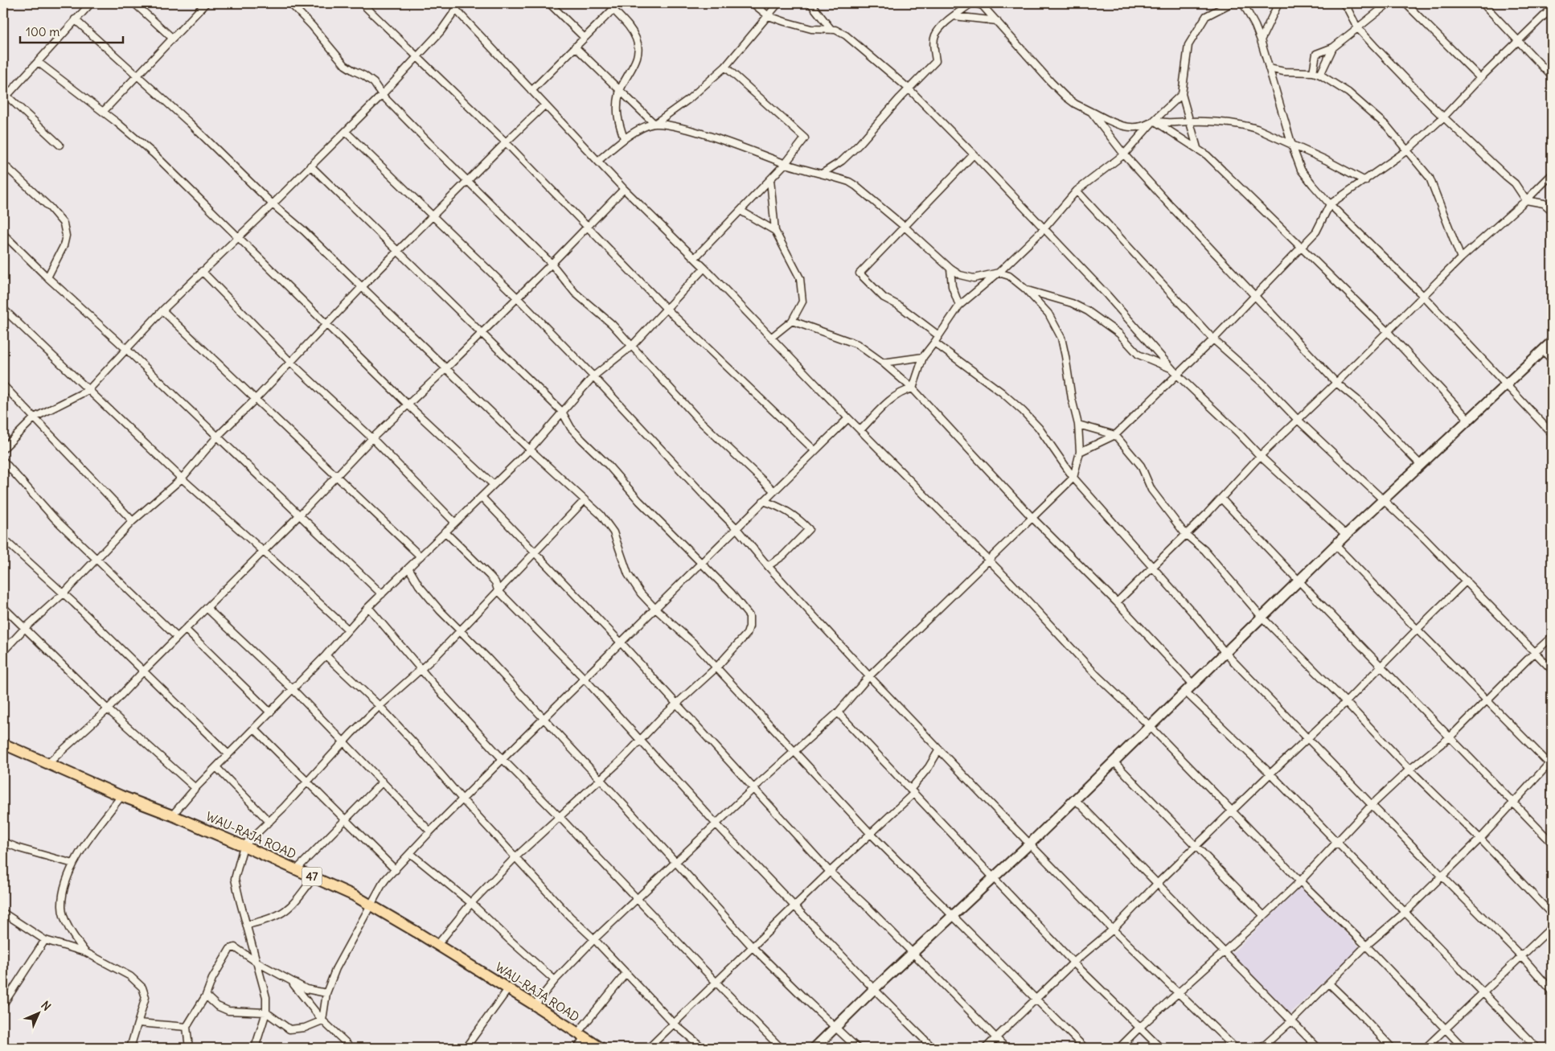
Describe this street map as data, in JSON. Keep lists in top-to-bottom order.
{
  "streets": {
    "main road": ["WAU-RAJA ROAD", "47"]
  },
  "scale_bar": "100 m",
  "north": "top right"
}
